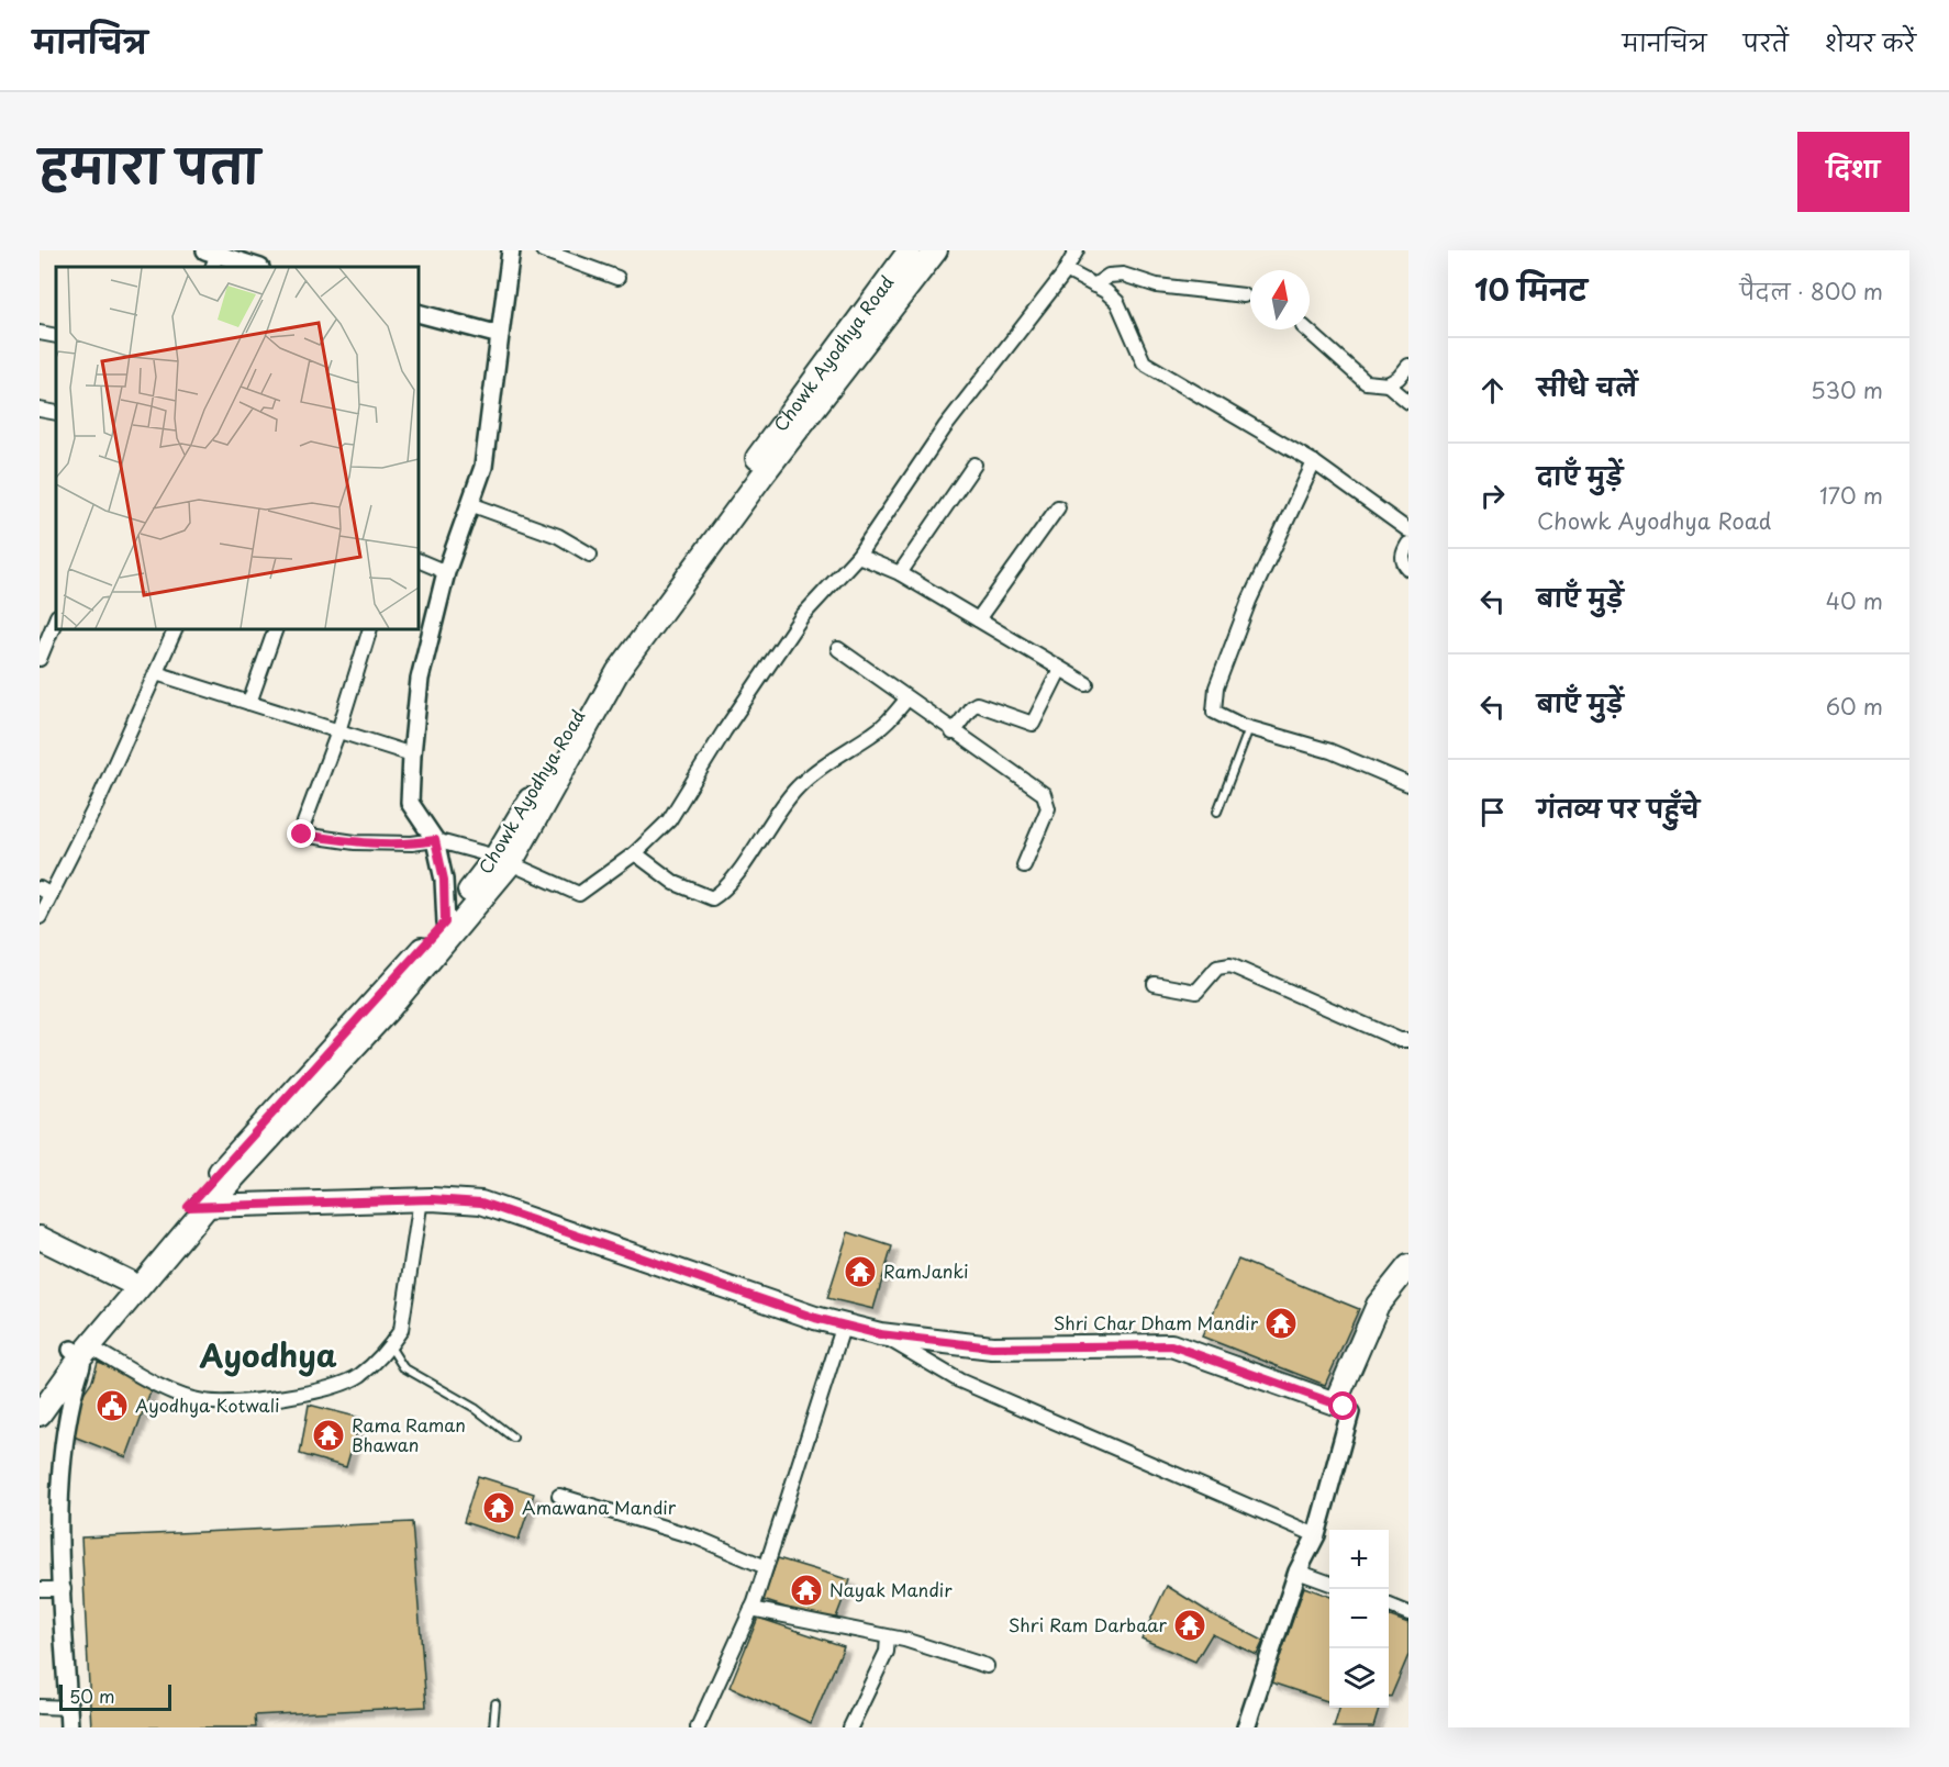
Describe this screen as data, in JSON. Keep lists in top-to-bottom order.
{
  "streets": {
    "main road": ["Chowk Ayodhya Road"]
  },
  "districts": ["Ayodhya"],
  "places": {
    "temple": [
      "RamJanki",
      "Shri Char Dham Mandir",
      "Rama Raman Bhawan",
      "Amawana Mandir",
      "Nayak Mandir",
      "Shri Ram Darbaar"
    ],
    "public building": ["Ayodhya Kotwali"]
  },
  "scale_bar": "50 m",
  "north": "top",
  "page": {
    "header": "मानचित्र",
    "nav": ["मानचित्र", "परतें", "शेयर करें"],
    "title": "हमारा पता",
    "buttons": "दिशा",
    "heading": ["10 मिनट", "पैदल · 800 m"],
    "list": [
      ["सीधे चलें", "530 m"],
      ["दाएँ मुड़ें", "Chowk Ayodhya Road", "170 m"],
      ["बाएँ मुड़ें", "40 m"],
      ["बाएँ मुड़ें", "60 m"],
      "गंतव्य पर पहुँचे"
    ],
    "map_buttons": ["+", "−"],
    "scale": "50 m"
  }
}
